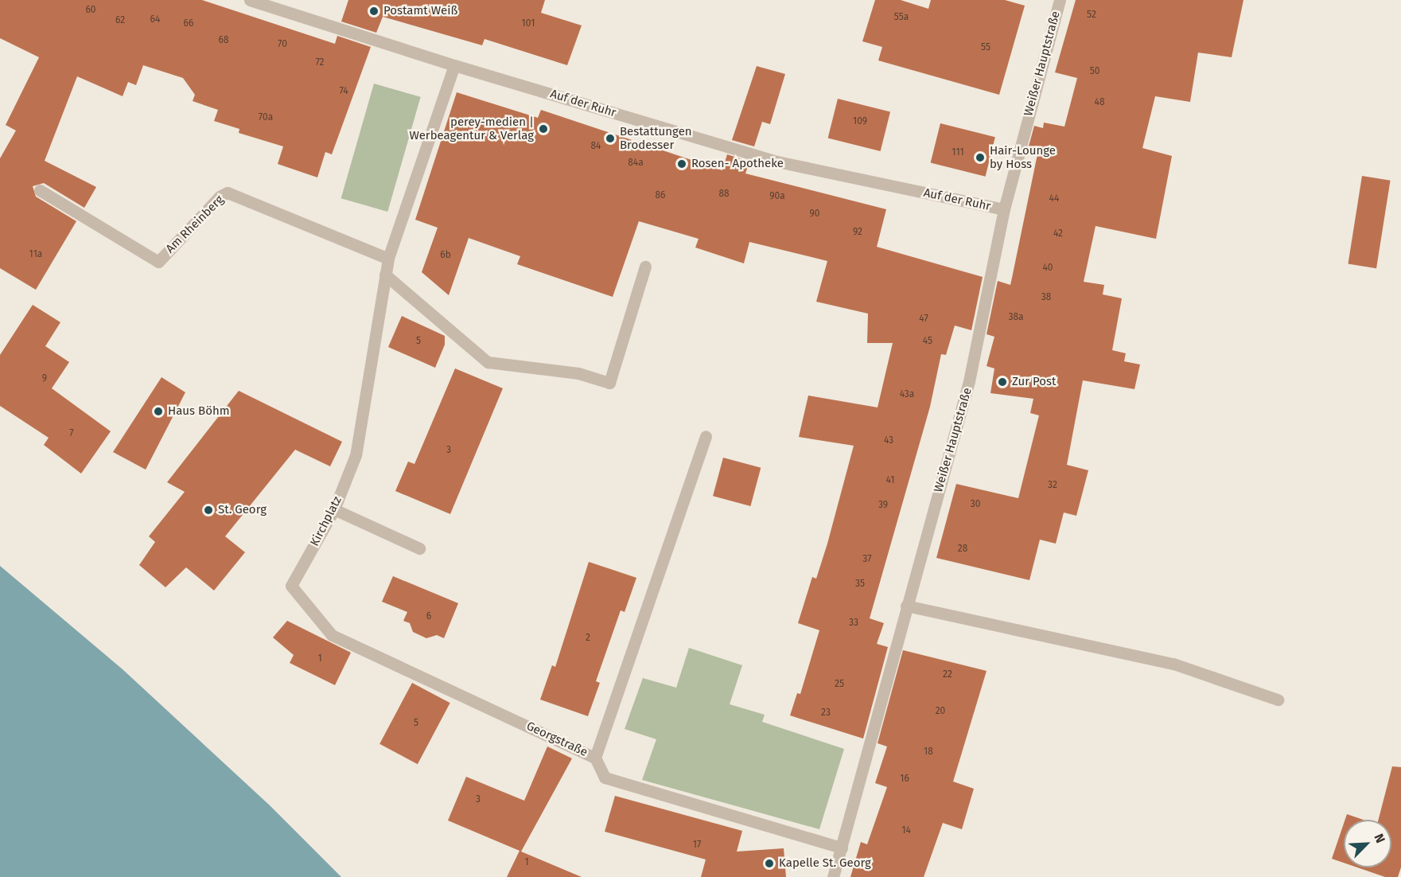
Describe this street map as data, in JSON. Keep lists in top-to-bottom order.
{
  "streets": {
    "street": [
      "Weißer Hauptstraße",
      "Auf der Ruhr",
      "Am Rheinberg",
      "Kirchplatz",
      "Georgstraße"
    ]
  },
  "crossings": [
    ["Weißer Hauptstraße", "Auf der Ruhr"],
    ["Weißer Hauptstraße", "Georgstraße"],
    ["Kirchplatz", "Georgstraße"]
  ],
  "places": [
    "Postamt Weiß",
    "perey-medien | Werbeagentur & Verlag",
    "Bestattungen Brodesser",
    "Hair-Lounge by Hoss",
    "Rosen- Apotheke",
    "Zur Post",
    "Haus Böhm",
    "St. Georg",
    "Kapelle St. Georg"
  ],
  "house_numbers": [
    "60",
    "52",
    "55a",
    "64",
    "62",
    "66",
    "101",
    "68",
    "70",
    "55",
    "72",
    "50",
    "74",
    "48",
    "70a",
    "109",
    "84",
    "111",
    "84a",
    "88",
    "86",
    "90a",
    "44",
    "90",
    "92",
    "42",
    "11a",
    "6b",
    "40",
    "38",
    "38a",
    "47",
    "5",
    "45",
    "9",
    "43a",
    "7",
    "43",
    "3",
    "41",
    "32",
    "30",
    "39",
    "28",
    "37",
    "35",
    "6",
    "33",
    "2",
    "1",
    "22",
    "25",
    "20",
    "23",
    "5",
    "18",
    "16",
    "3",
    "14",
    "17",
    "1"
  ],
  "north": "top right"
}
